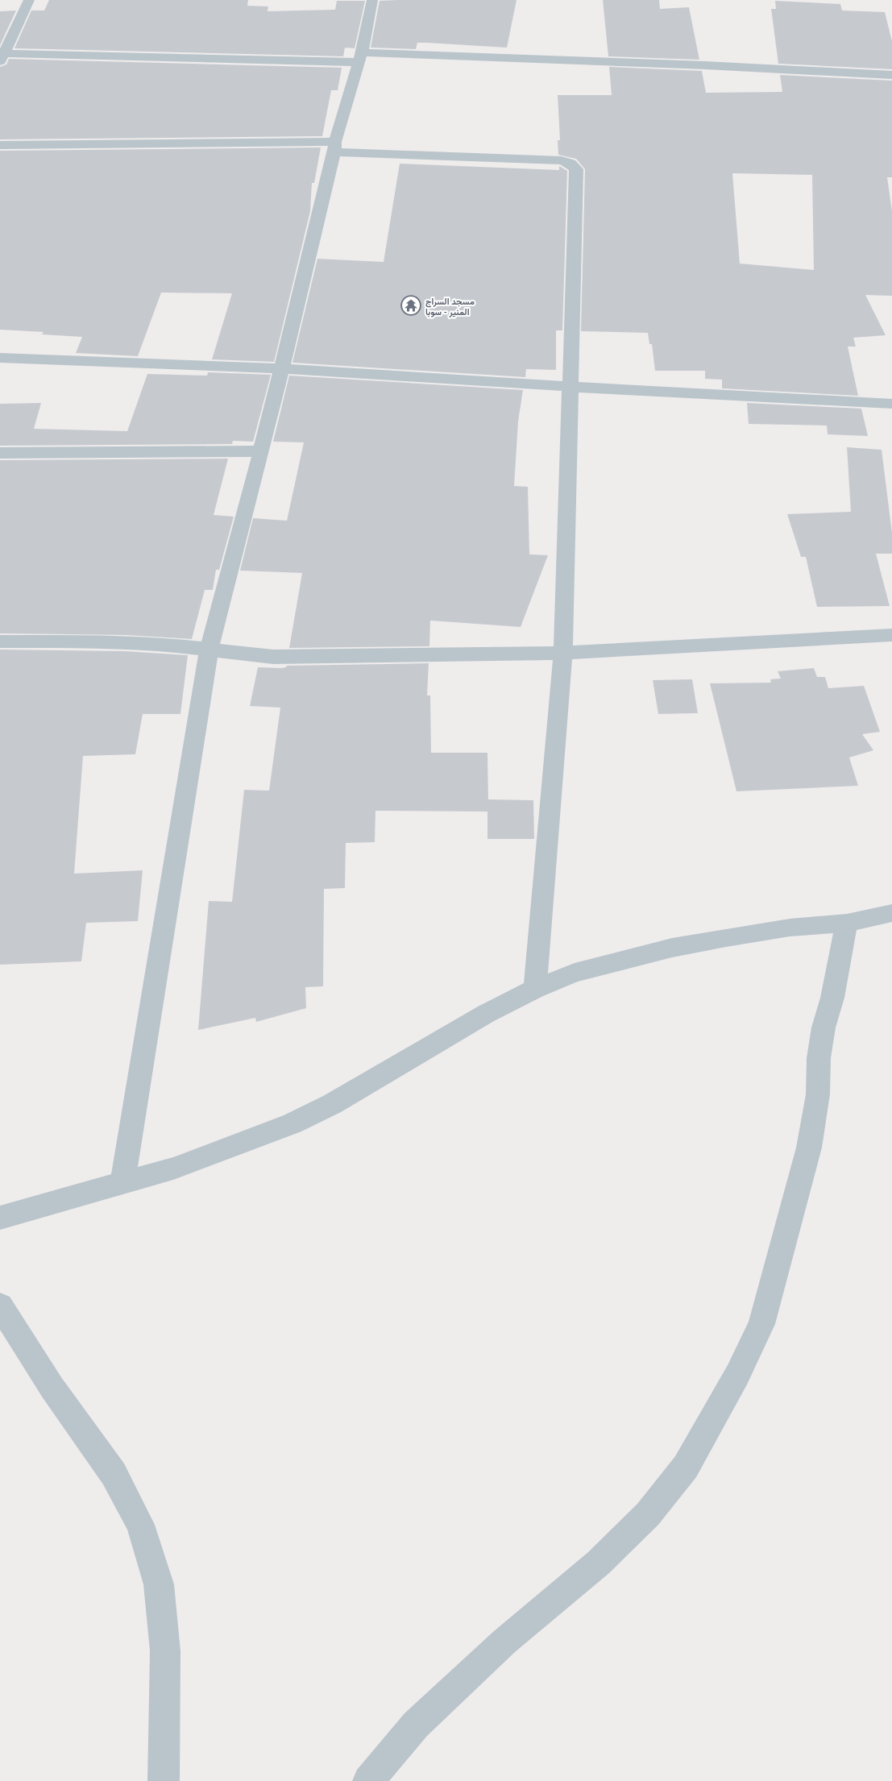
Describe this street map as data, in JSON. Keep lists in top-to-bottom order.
{
  "places": {
    "temple": ["مسجد السراج المنير - سوبا"]
  }
}
